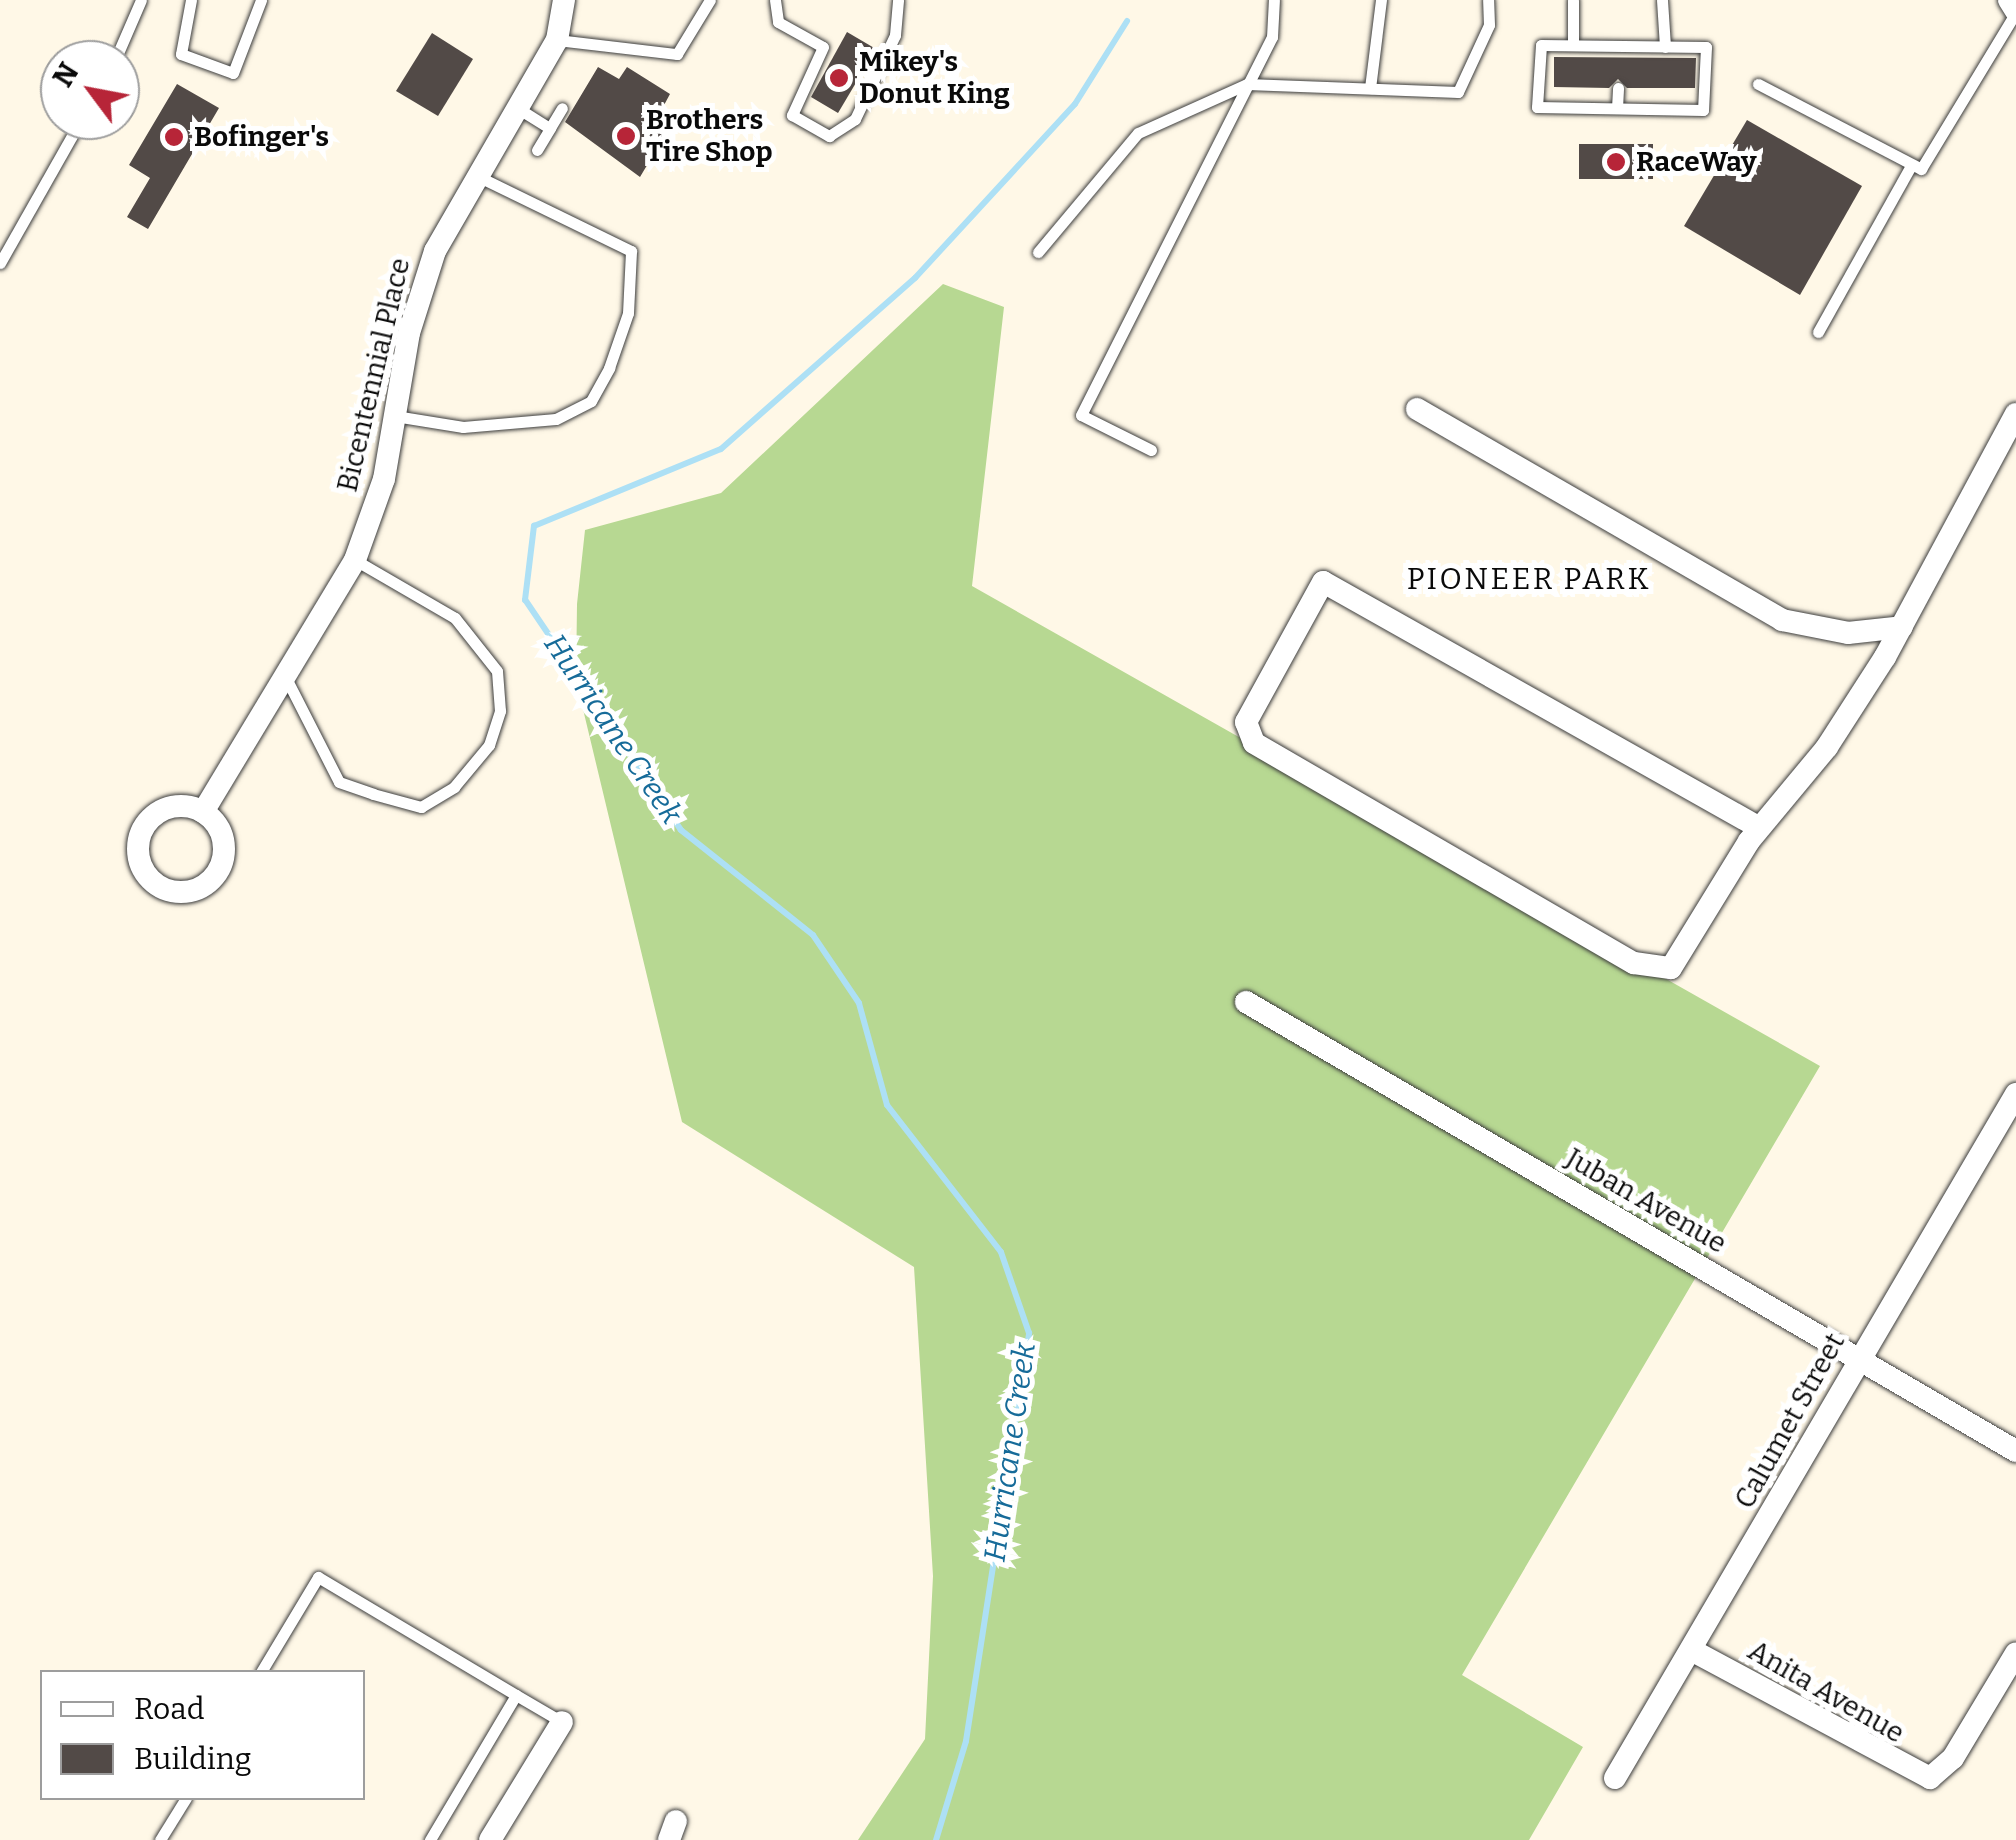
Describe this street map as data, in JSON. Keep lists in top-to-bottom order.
{
  "streets": {
    "street": [
      "Bicentennial Place",
      "Juban Avenue",
      "Calumet Street",
      "Anita Avenue"
    ]
  },
  "crossings": [
    ["Juban Avenue", "Calumet Street"],
    ["Calumet Street", "Anita Avenue"]
  ],
  "districts": ["PIONEER PARK"],
  "water": ["Hurricane Creek"],
  "places": [
    "Mikey's Donut King",
    "Brothers Tire Shop",
    "Bofinger's",
    "RaceWay"
  ],
  "legend": ["Road", "Building"],
  "north": "top left"
}
